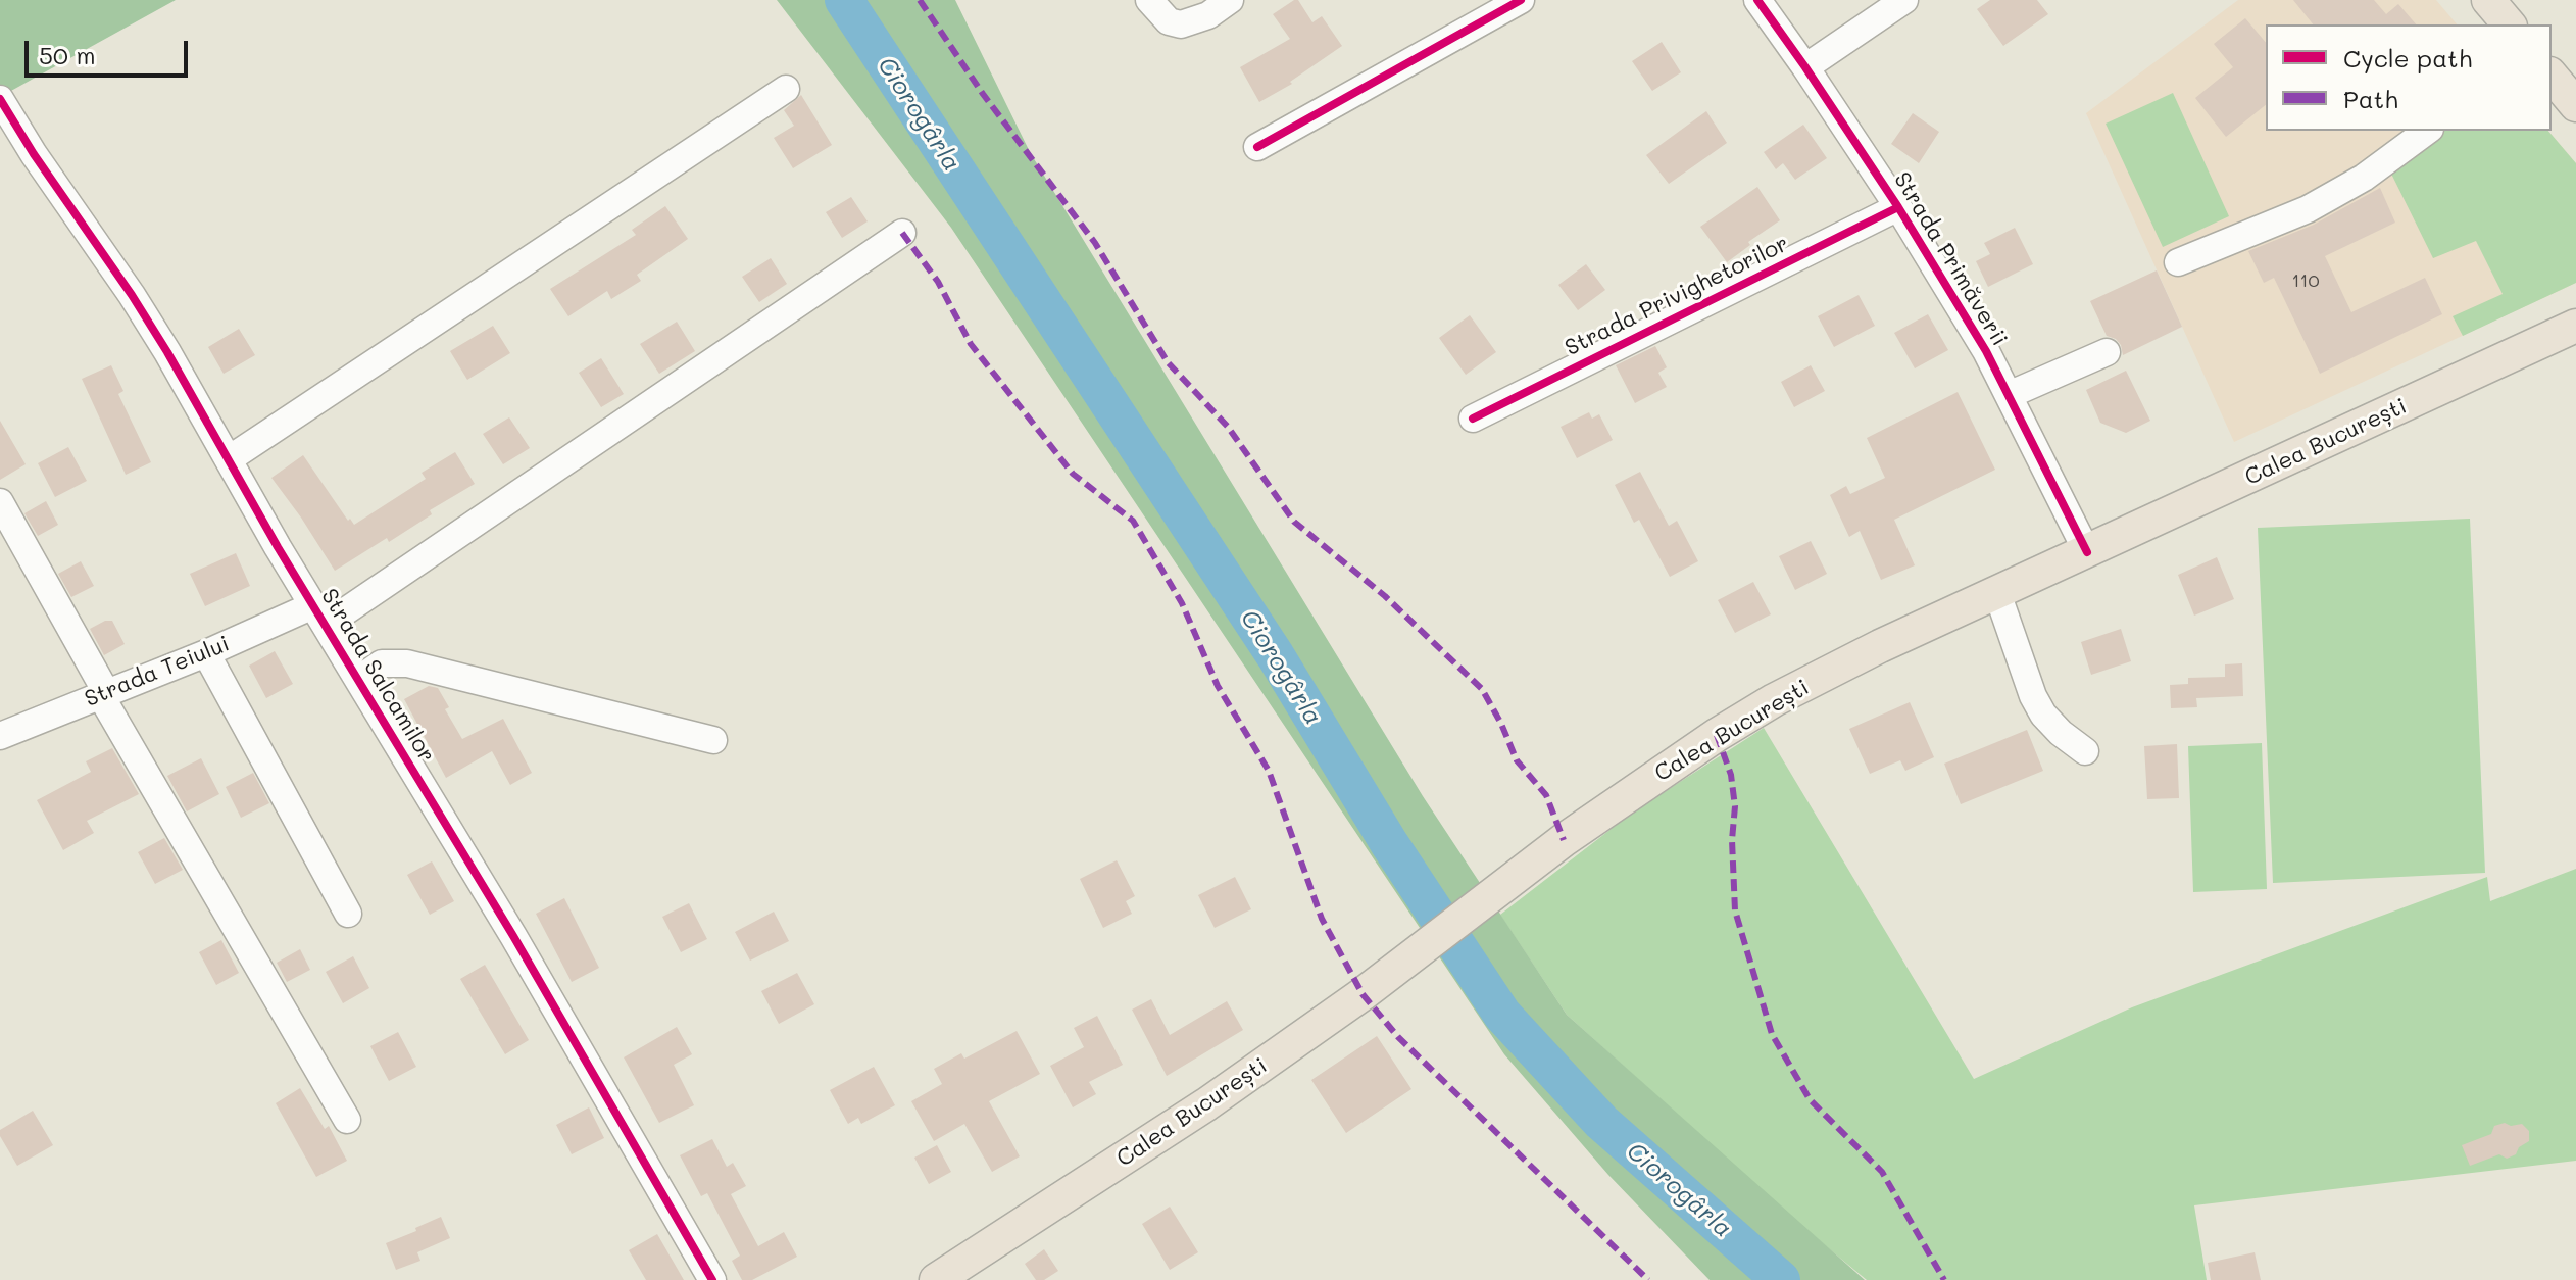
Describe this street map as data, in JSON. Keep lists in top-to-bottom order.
{
  "streets": {
    "main road": ["Calea București"],
    "street": [
      "Strada Primăverii",
      "Strada Privighetorilor",
      "Strada Teiului",
      "Strada Salcamilor"
    ]
  },
  "crossings": [
    ["Strada Primăverii", "Strada Privighetorilor"],
    ["Strada Primăverii", "Calea București"],
    ["Strada Teiului", "Strada Salcamilor"]
  ],
  "water": ["Ciorogârla"],
  "house_numbers": ["110"],
  "legend": ["Cycle path", "Path"],
  "scale_bar": "50 m"
}
